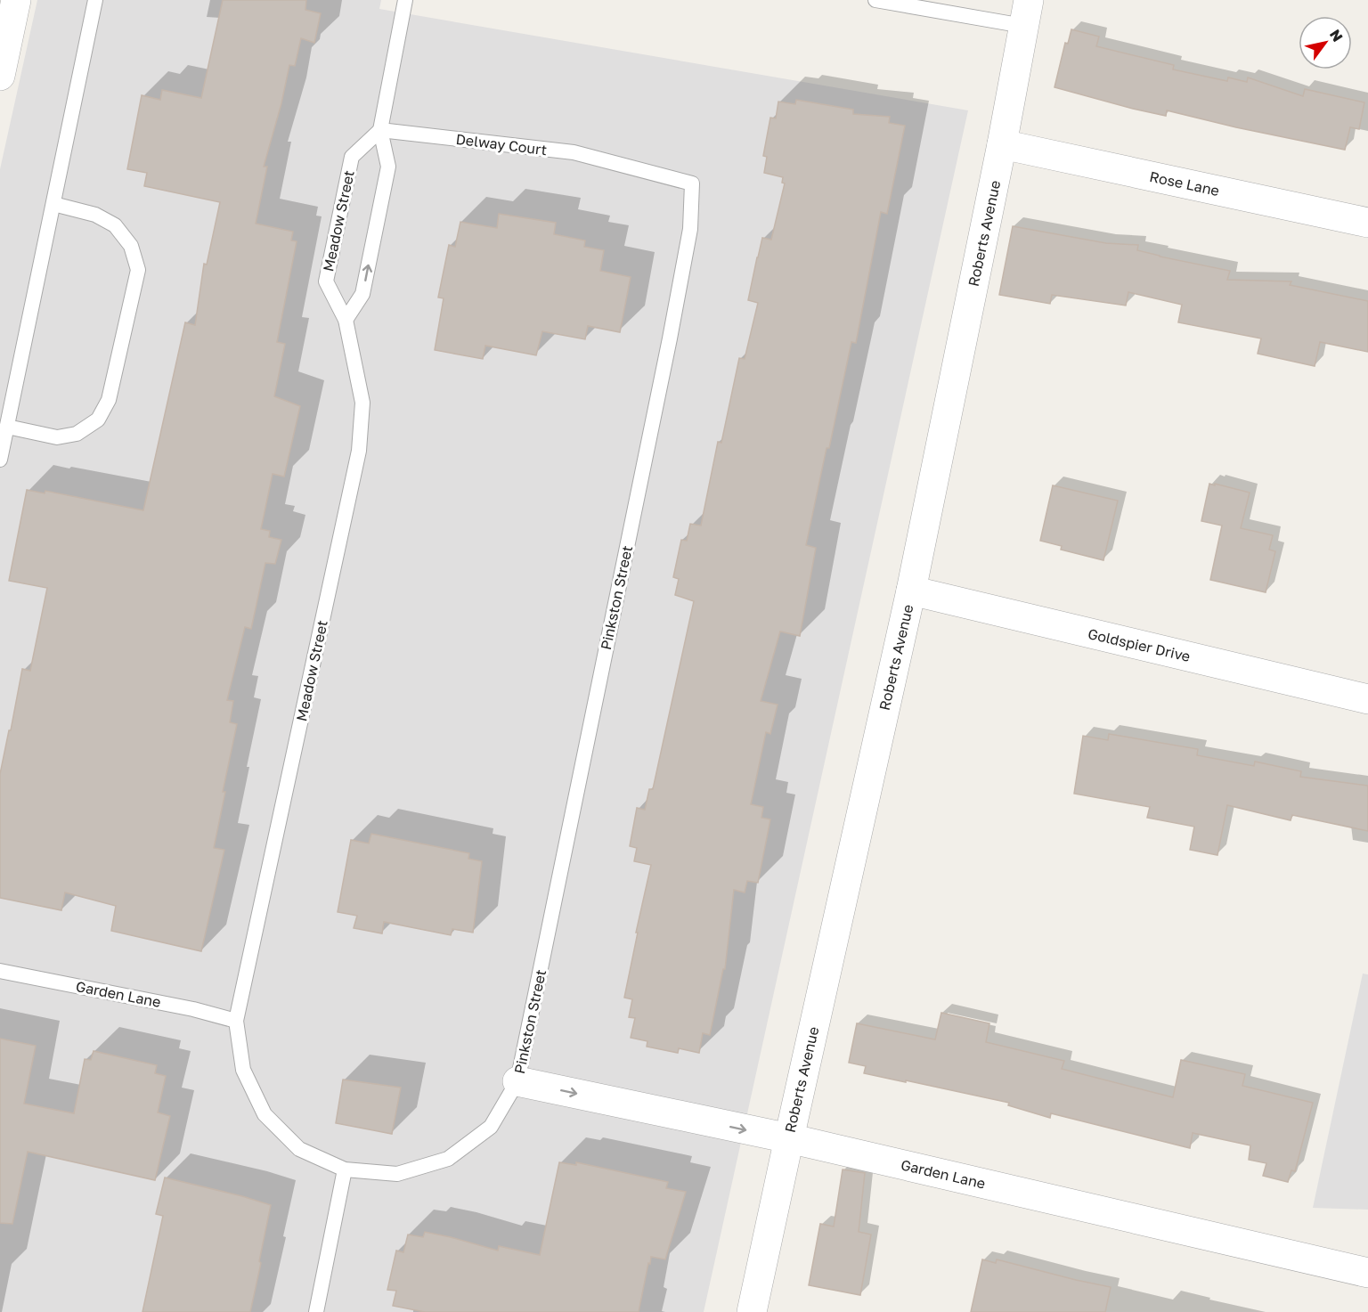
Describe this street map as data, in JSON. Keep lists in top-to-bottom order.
{
  "streets": {
    "street": [
      "Rose Lane",
      "Roberts Avenue",
      "Goldspier Drive",
      "Garden Lane"
    ],
    "lane": ["Delway Court", "Meadow Street", "Pinkston Street"]
  },
  "crossings": [
    ["Delway Court", "Meadow Street"],
    ["Delway Court", "Pinkston Street"],
    ["Rose Lane", "Roberts Avenue"],
    ["Meadow Street", "Pinkston Street"],
    ["Meadow Street", "Garden Lane"],
    ["Roberts Avenue", "Goldspier Drive"],
    ["Roberts Avenue", "Garden Lane"],
    ["Pinkston Street", "Garden Lane"]
  ],
  "north": "top right"
}
